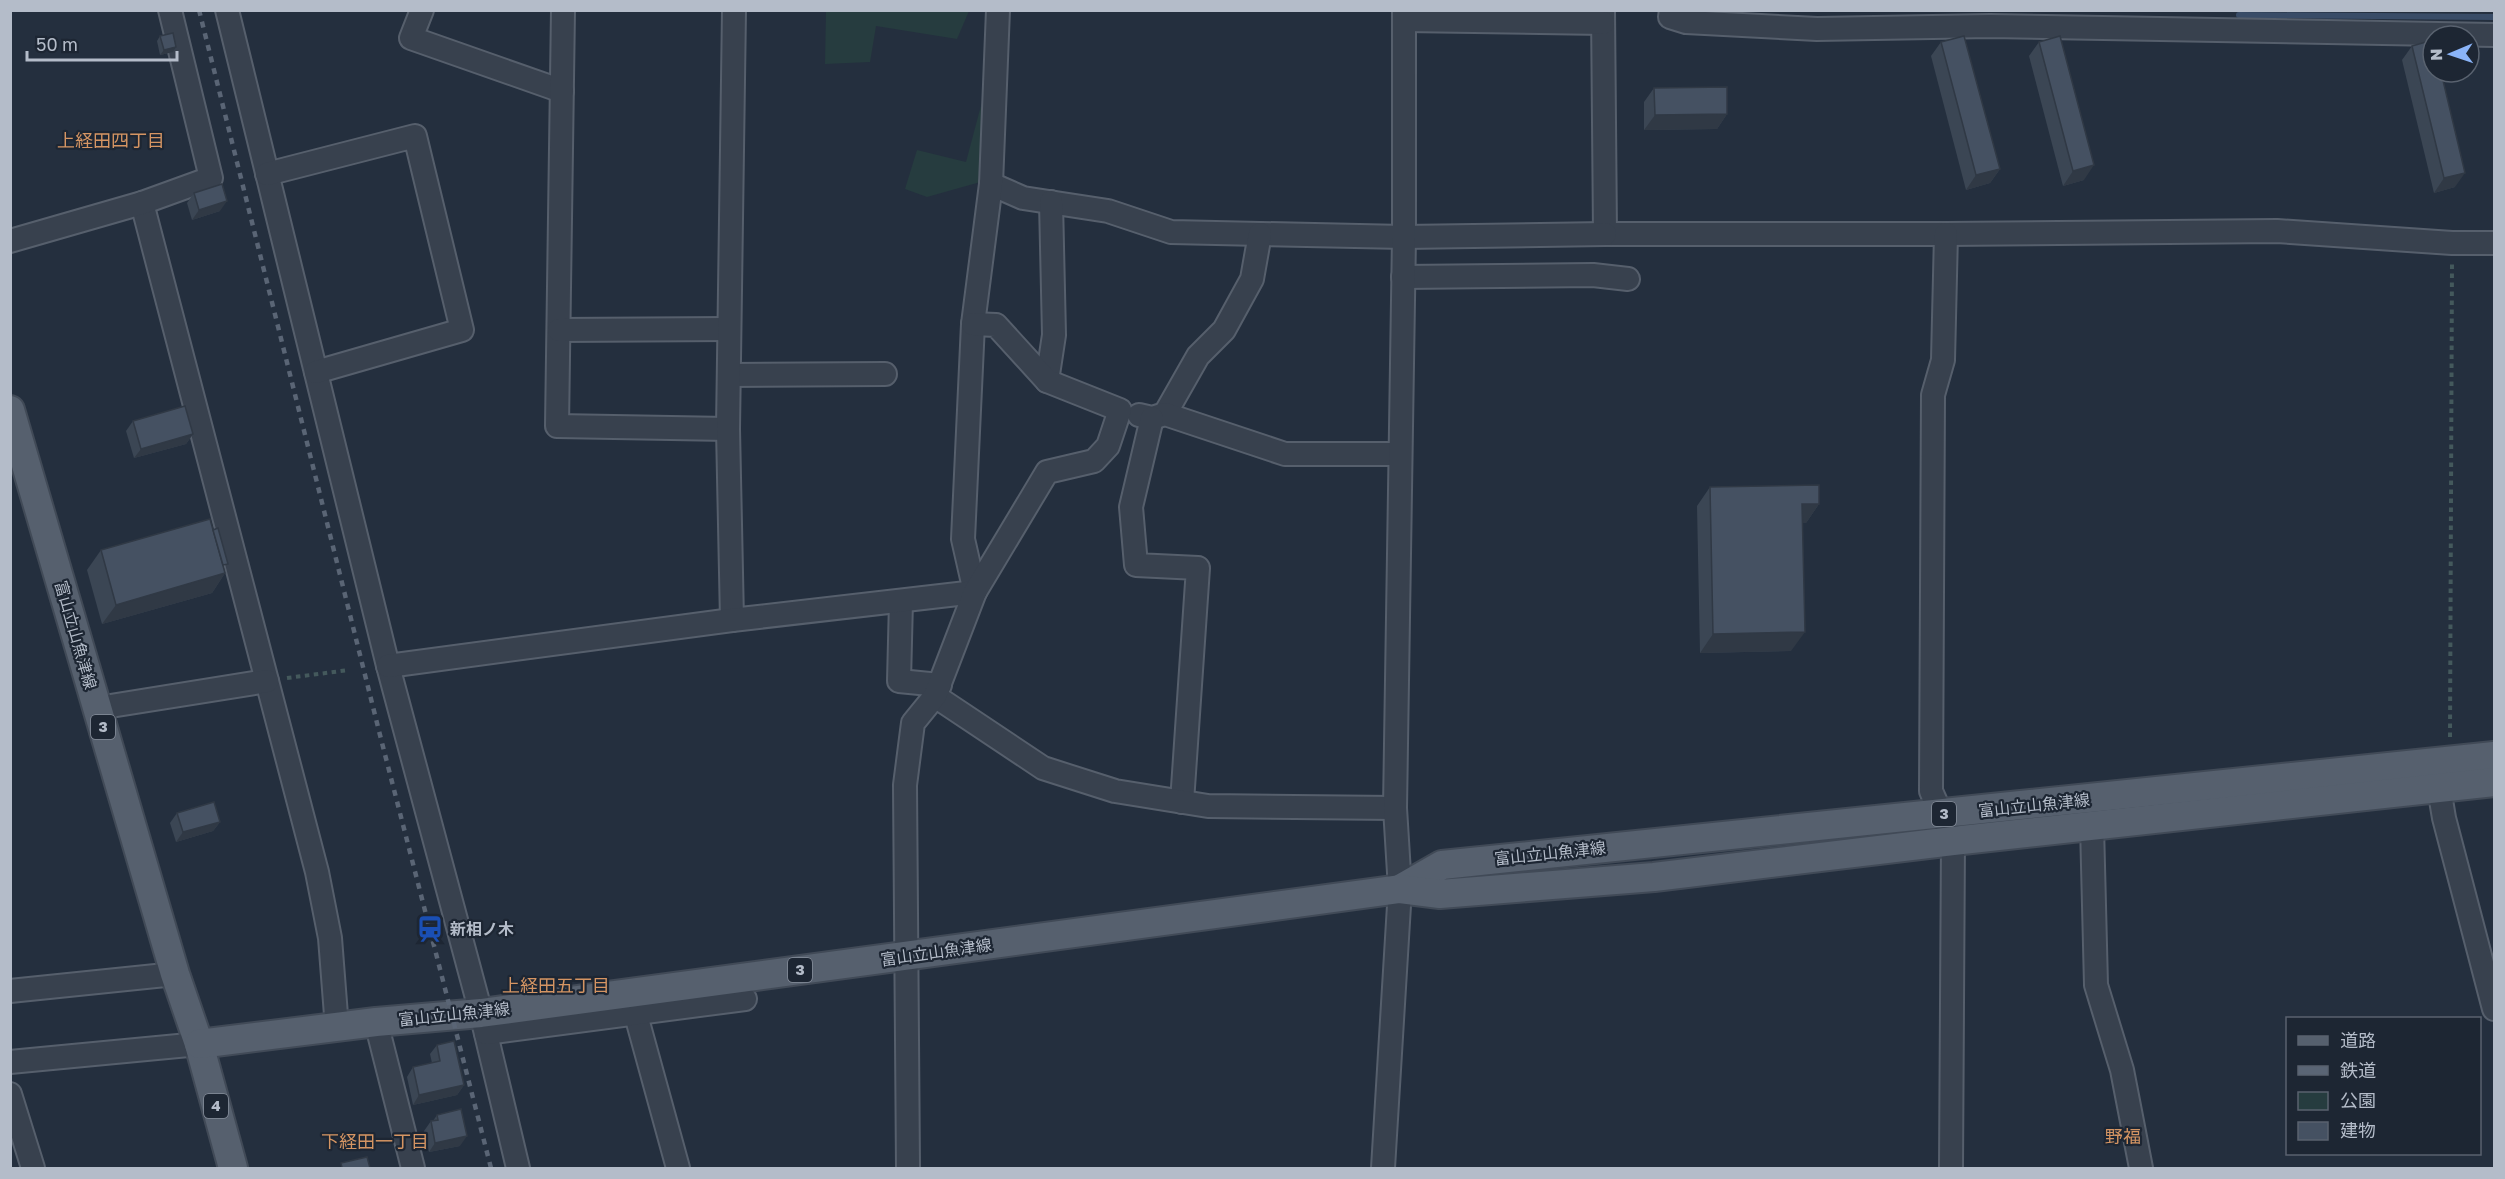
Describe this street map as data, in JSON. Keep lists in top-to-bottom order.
{
  "streets": {
    "main road": ["富山立山魚津線", "3", "4"]
  },
  "crossings": [
    ["富山立山魚津線", "4"]
  ],
  "districts": [
    "上経田四丁目",
    "上経田五丁目",
    "野福",
    "下経田一丁目"
  ],
  "places": {
    "station": ["新相ノ木"]
  },
  "legend": [
    "道路",
    "鉄道",
    "公園",
    "建物"
  ],
  "scale_bar": "50 m",
  "north": "left"
}
